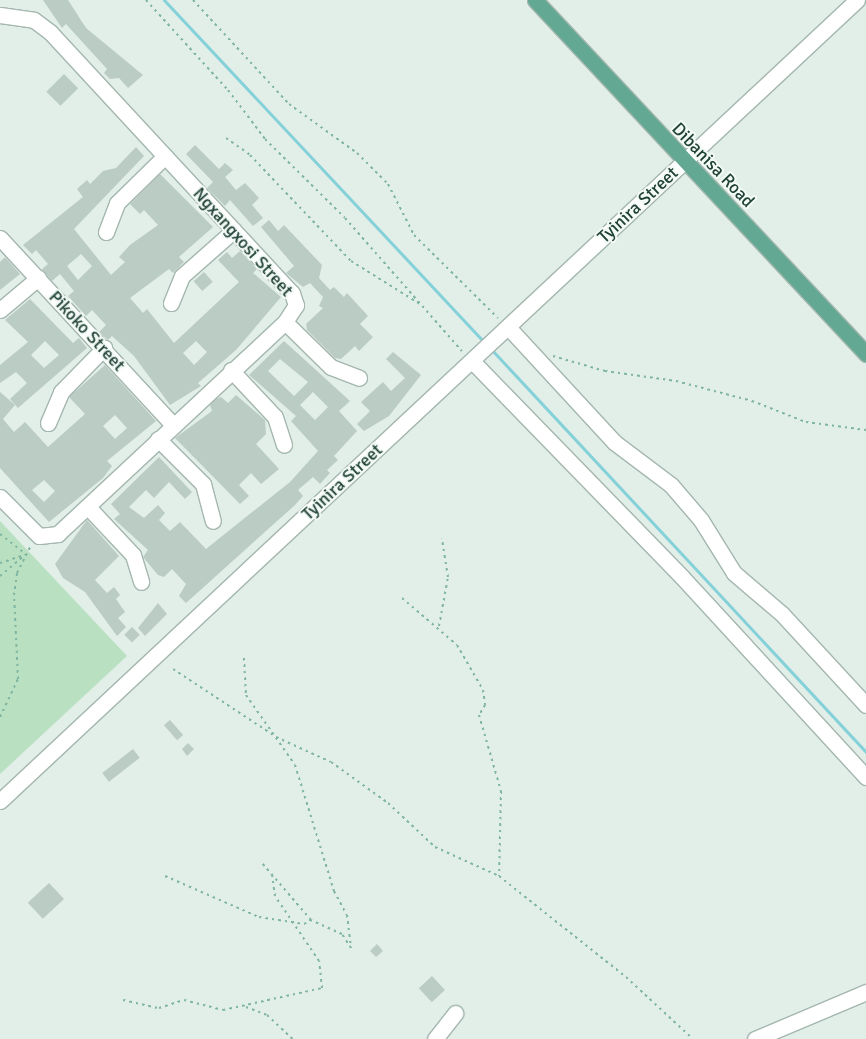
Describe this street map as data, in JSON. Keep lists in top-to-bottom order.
{
  "streets": {
    "main road": ["Dibanisa Road"],
    "street": ["Tyinira Street", "Ngxangxosi Street", "Pikoko Street"]
  },
  "crossings": [
    ["Dibanisa Road", "Tyinira Street"],
    ["Ngxangxosi Street", "Pikoko Street"]
  ]
}
